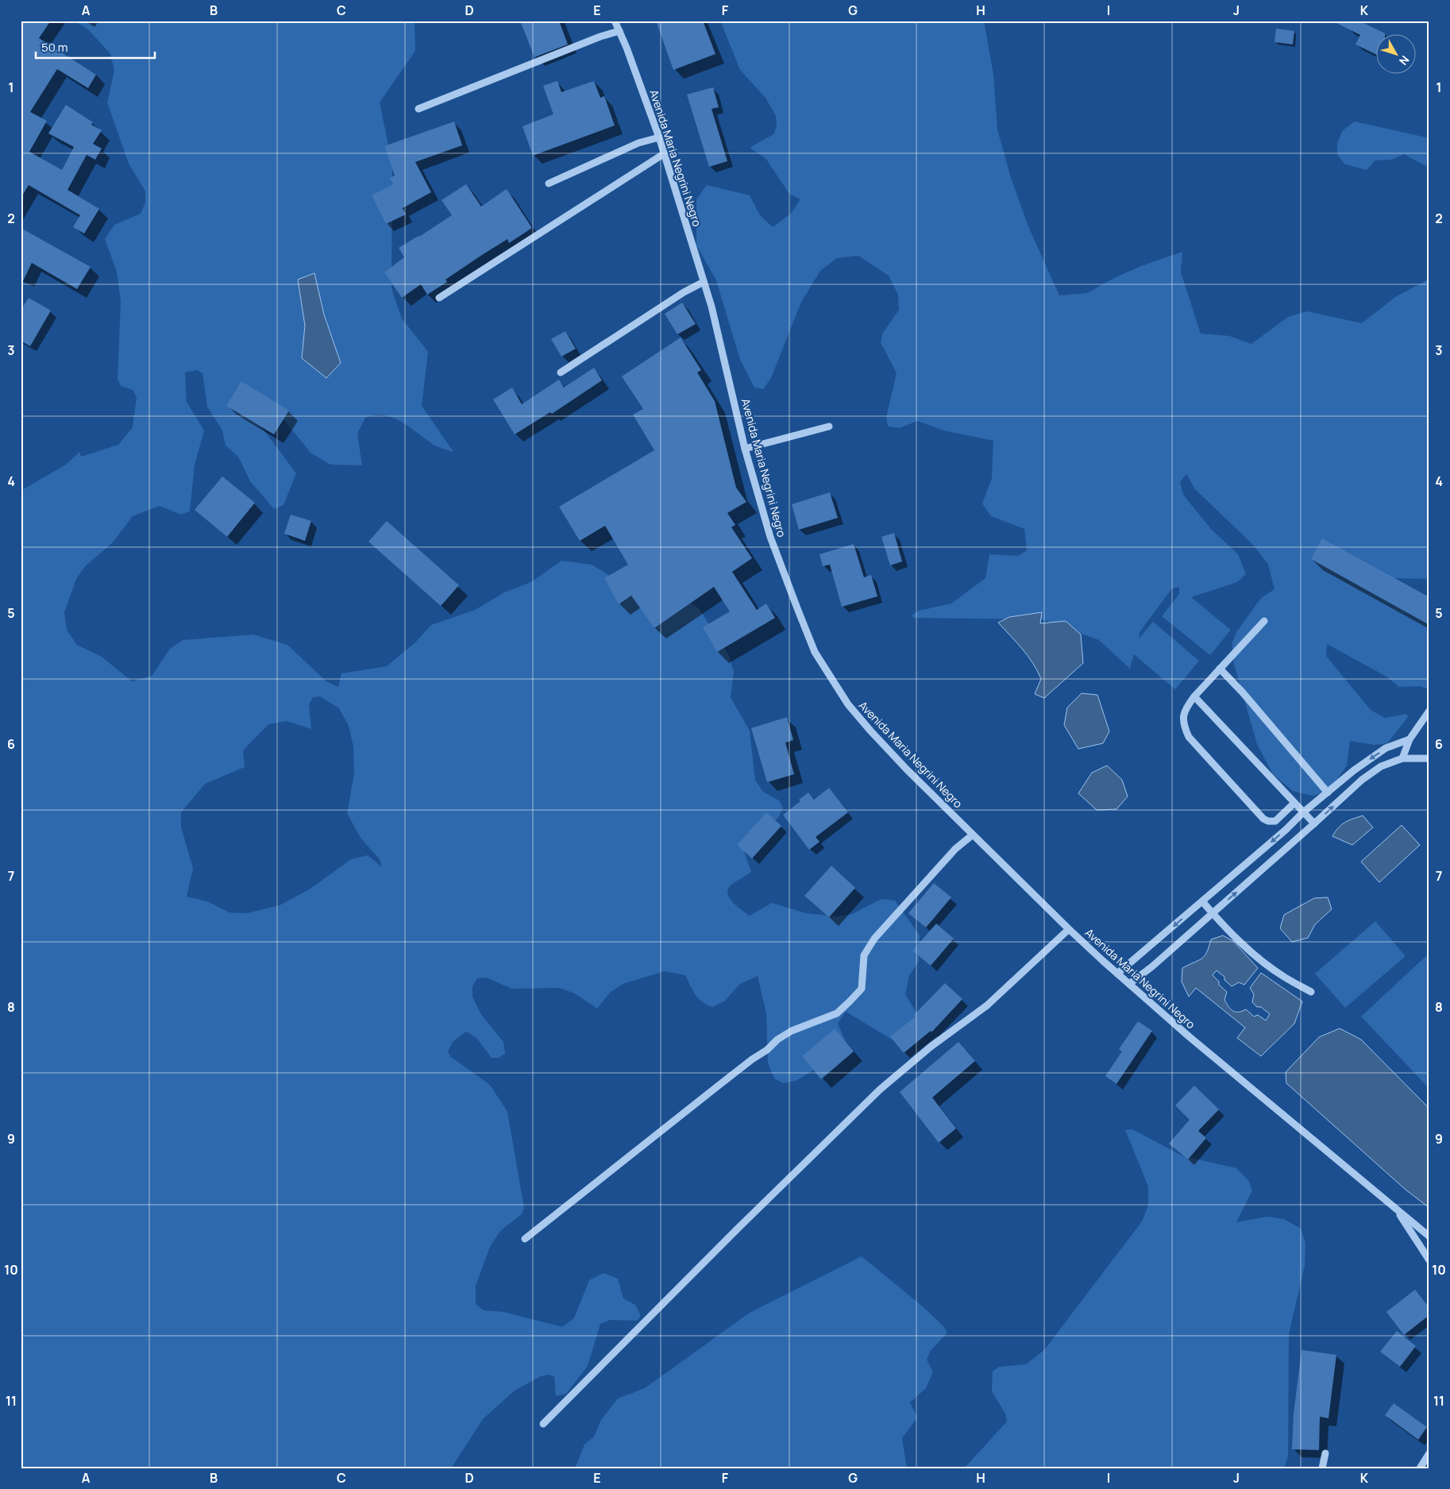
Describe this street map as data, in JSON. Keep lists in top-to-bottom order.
{
  "streets": {
    "street": ["Avenida Maria Negrini Negro"]
  },
  "scale_bar": "50 m",
  "north": "bottom right",
  "grid": {
    "columns": [
      "A",
      "B",
      "C",
      "D",
      "E",
      "F",
      "G",
      "H",
      "I",
      "J",
      "K"
    ],
    "rows": [
      "1",
      "2",
      "3",
      "4",
      "5",
      "6",
      "7",
      "8",
      "9",
      "10",
      "11"
    ]
  }
}
